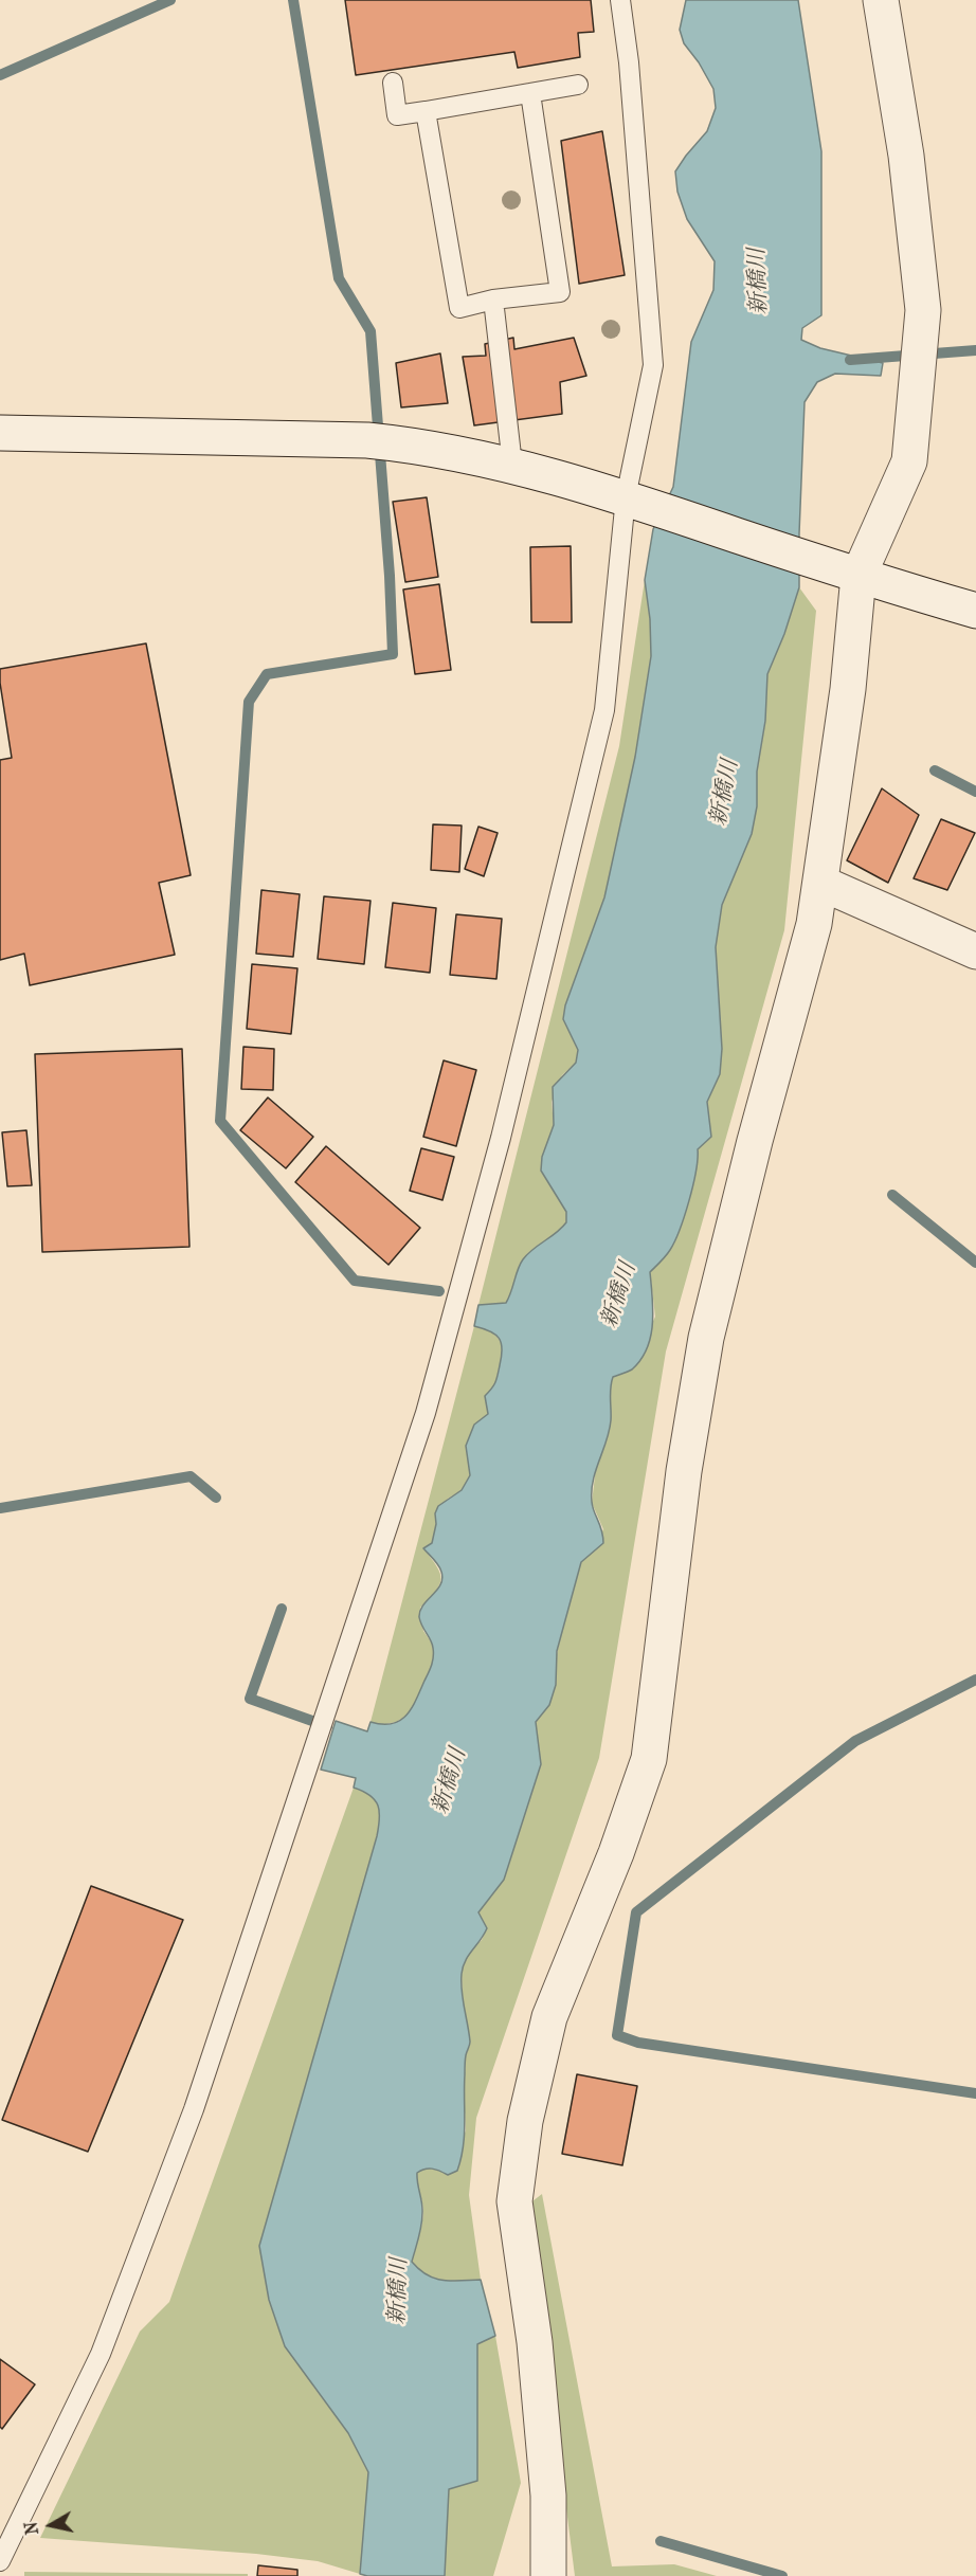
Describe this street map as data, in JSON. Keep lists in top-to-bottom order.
{
  "water": ["新橋川"],
  "north": "left"
}
